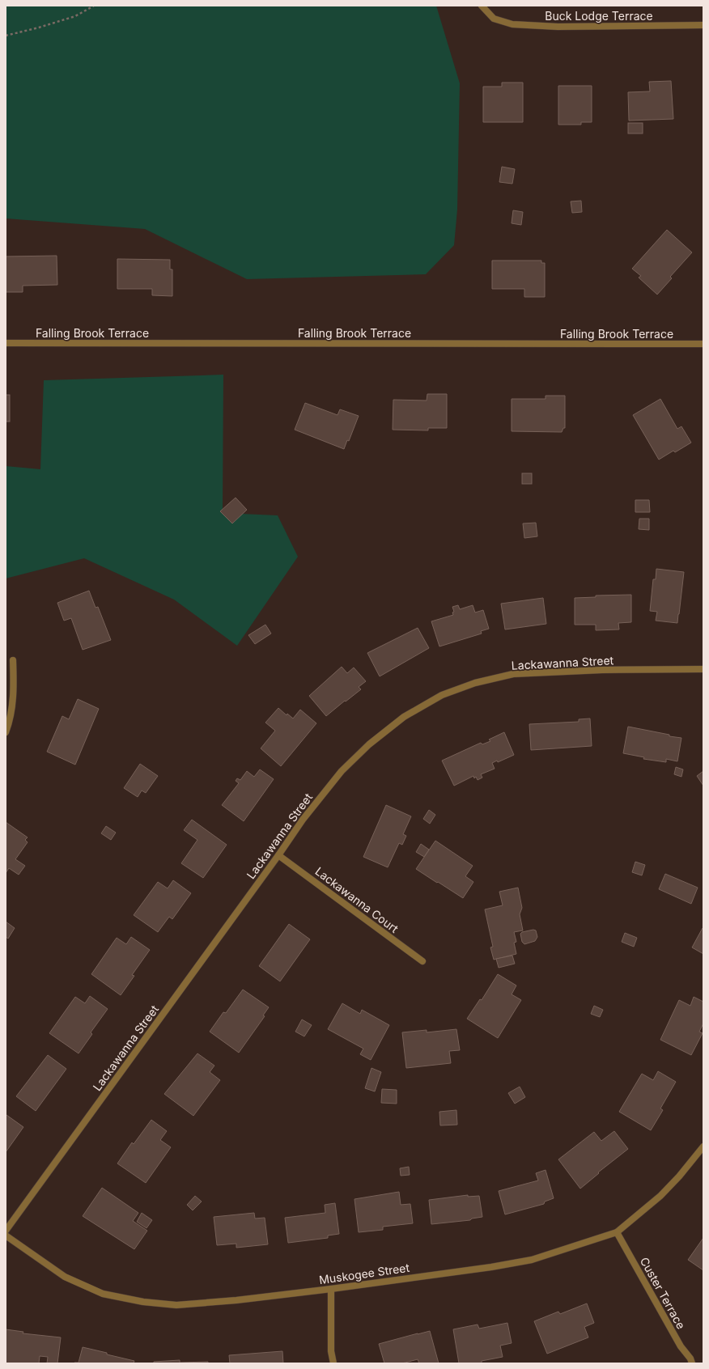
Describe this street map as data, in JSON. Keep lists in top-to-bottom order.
{
  "streets": {
    "street": [
      "Buck Lodge Terrace",
      "Falling Brook Terrace",
      "Lackawanna Street",
      "Lackawanna Court",
      "Muskogee Street",
      "Custer Terrace"
    ]
  },
  "crossings": [
    ["Lackawanna Street", "Lackawanna Court"],
    ["Muskogee Street", "Custer Terrace"]
  ]
}
